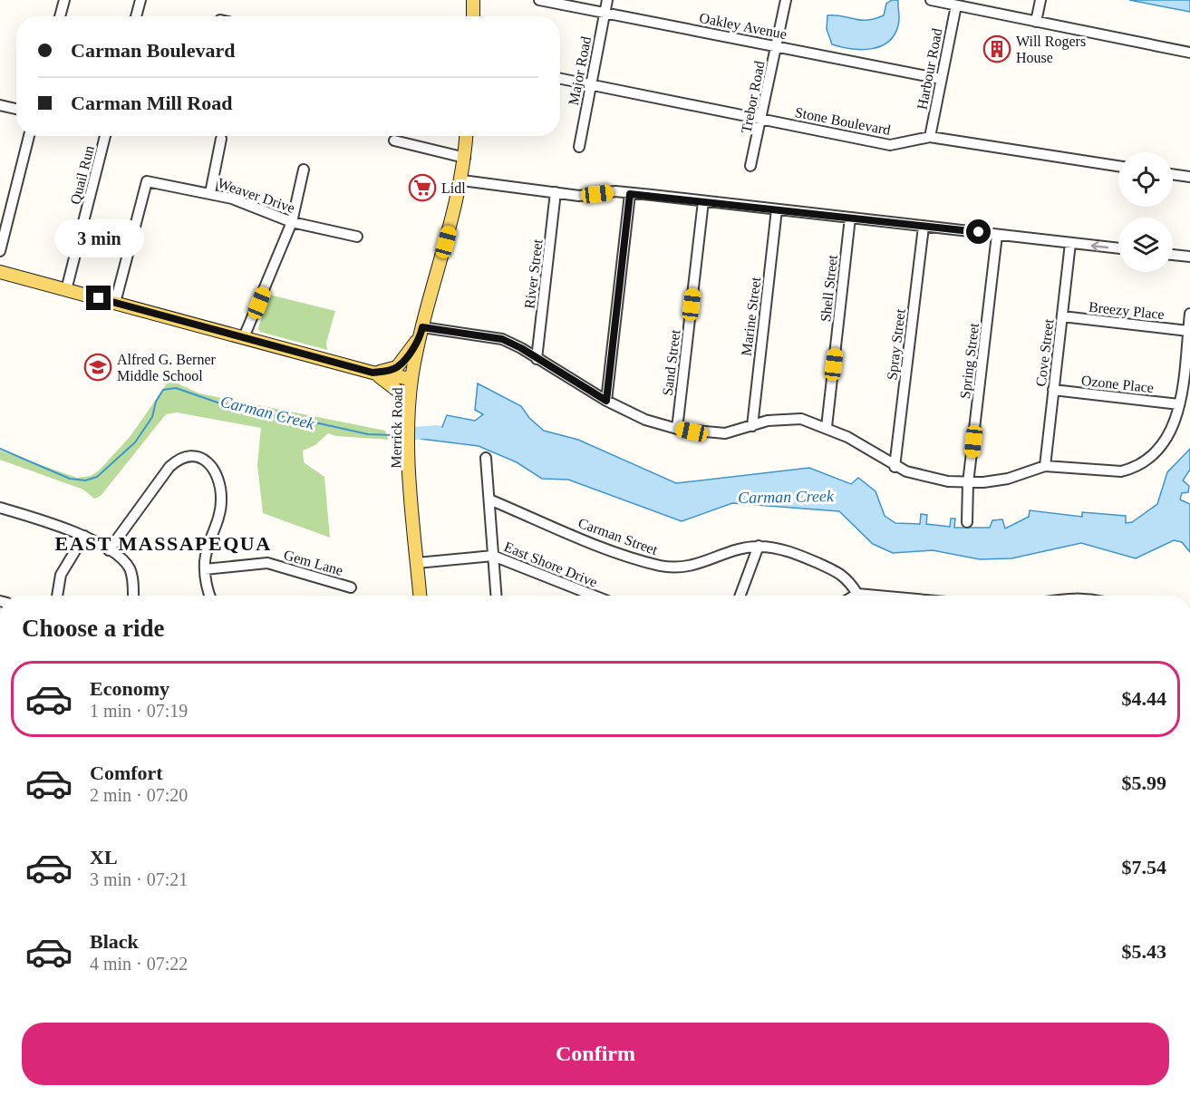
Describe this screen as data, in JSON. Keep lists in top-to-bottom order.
{
  "streets": {
    "main road": ["Merrick Road"],
    "street": [
      "Oakley Avenue",
      "Harbour Road",
      "Major Road",
      "Trebor Road",
      "Stone Boulevard",
      "Quail Run",
      "Weaver Drive",
      "River Street",
      "Shell Street",
      "Breezy Place",
      "Marine Street",
      "Spray Street",
      "Cove Street",
      "Spring Street",
      "Sand Street",
      "Ozone Place",
      "Carman Street",
      "Gem Lane",
      "East Shore Drive"
    ]
  },
  "crossings": [
    ["Oakley Avenue", "Harbour Road"],
    ["Oakley Avenue", "Major Road"],
    ["Oakley Avenue", "Trebor Road"],
    ["Harbour Road", "Stone Boulevard"],
    ["Major Road", "Stone Boulevard"],
    ["Trebor Road", "Stone Boulevard"],
    ["Breezy Place", "Cove Street"],
    ["Cove Street", "Ozone Place"],
    ["Merrick Road", "East Shore Drive"]
  ],
  "districts": ["EAST MASSAPEQUA"],
  "water": ["Carman Creek"],
  "places": {
    "building": ["Will Rogers House"],
    "supermarket": ["Lidl"],
    "school or university": ["Alfred G. Berner Middle School"]
  },
  "page": {
    "banner": ["Carman Boulevard", "Carman Mill Road"],
    "bubble": "3 min",
    "heading": "Choose a ride",
    "list": [
      {
        "name": "Economy",
        "note": "1 min · 07:19",
        "value": "$4.44"
      },
      {
        "name": "Comfort",
        "note": "2 min · 07:20",
        "value": "$5.99"
      },
      {
        "name": "XL",
        "note": "3 min · 07:21",
        "value": "$7.54"
      },
      {
        "name": "Black",
        "note": "4 min · 07:22",
        "value": "$5.43"
      }
    ],
    "buttons": "Confirm"
  }
}
